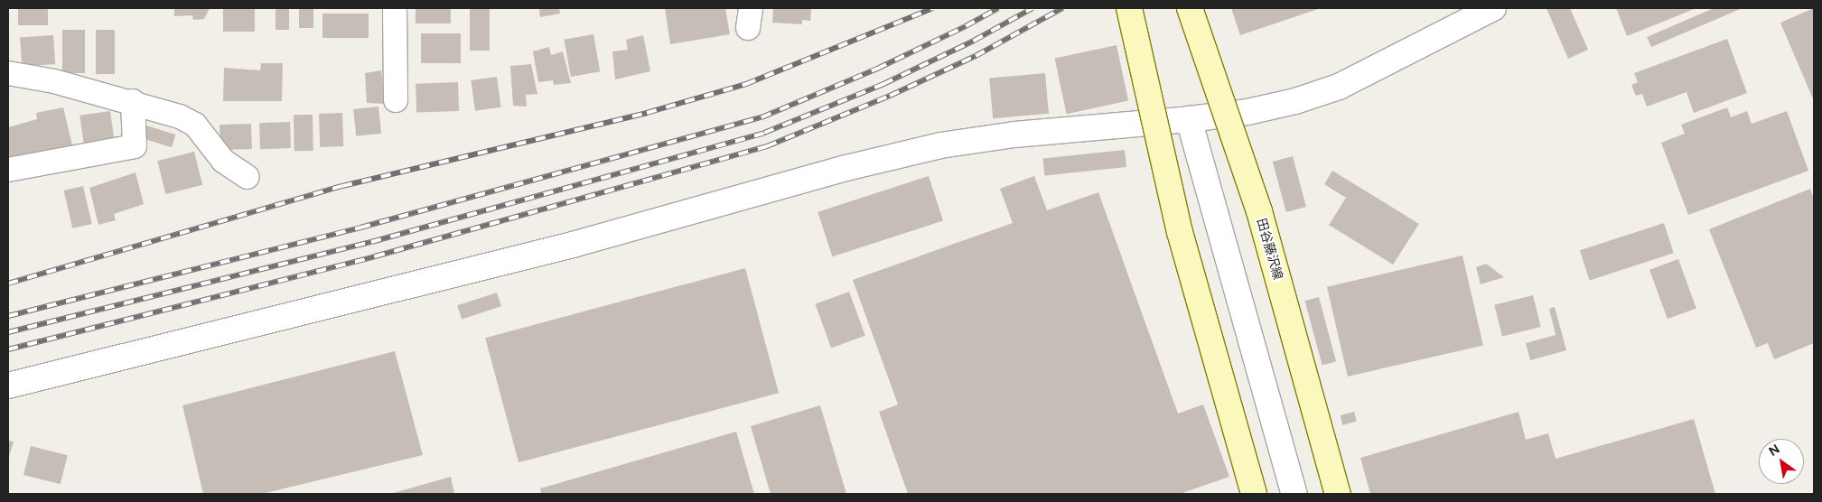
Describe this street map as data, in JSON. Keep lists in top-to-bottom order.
{
  "streets": {
    "main road": ["田谷藤沢線"]
  },
  "north": "top left"
}
